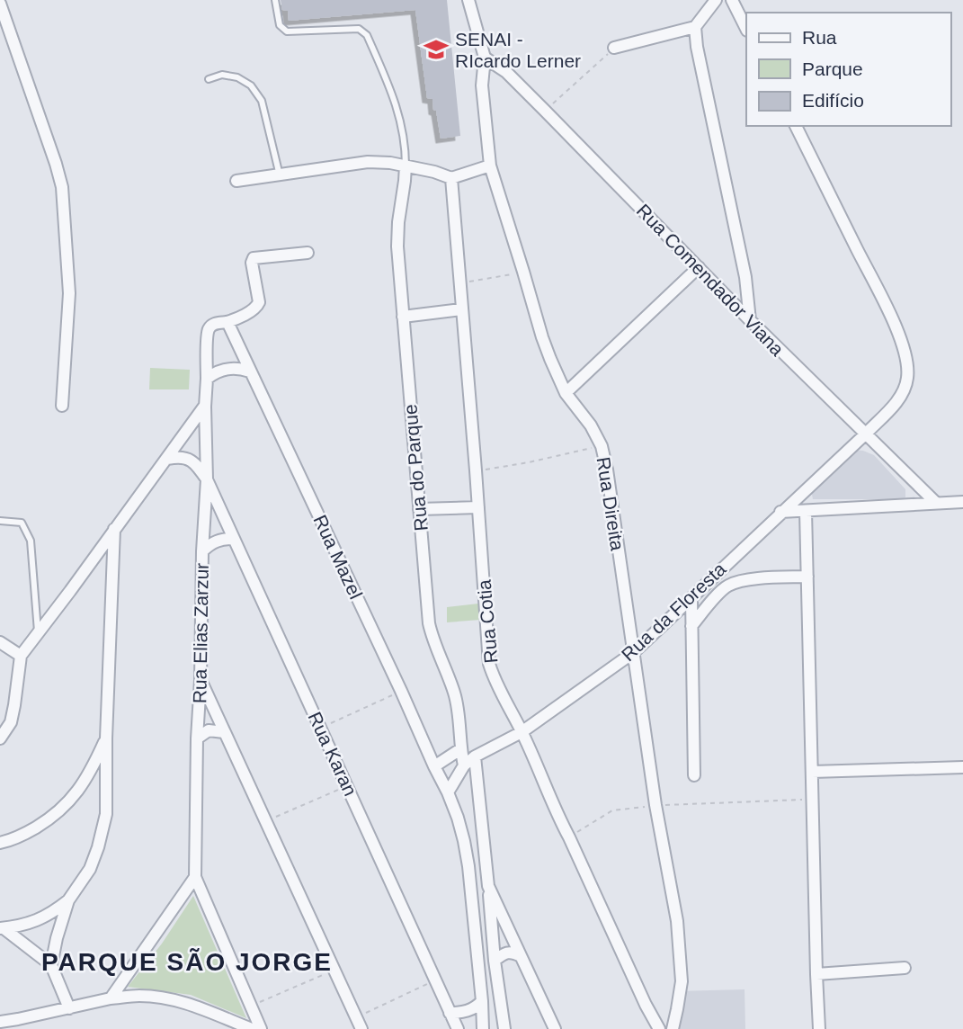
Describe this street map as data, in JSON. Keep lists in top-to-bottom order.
{
  "streets": {
    "street": [
      "Rua Comendador Viana",
      "Rua do Parque",
      "Rua Direita",
      "Rua Mazel",
      "Rua da Floresta",
      "Rua Cotia",
      "Rua Elias Zarzur",
      "Rua Karan"
    ]
  },
  "crossings": [
    ["Rua Comendador Viana", "Rua Direita"],
    ["Rua Comendador Viana", "Rua da Floresta"],
    ["Rua do Parque", "Rua da Floresta"],
    ["Rua Direita", "Rua da Floresta"],
    ["Rua Mazel", "Rua da Floresta"],
    ["Rua Mazel", "Rua Elias Zarzur"],
    ["Rua da Floresta", "Rua Cotia"],
    ["Rua Elias Zarzur", "Rua Karan"]
  ],
  "districts": ["PARQUE SÃO JORGE"],
  "places": {
    "school or university": ["SENAI - RIcardo Lerner"]
  },
  "legend": ["Rua", "Parque", "Edifício"]
}
